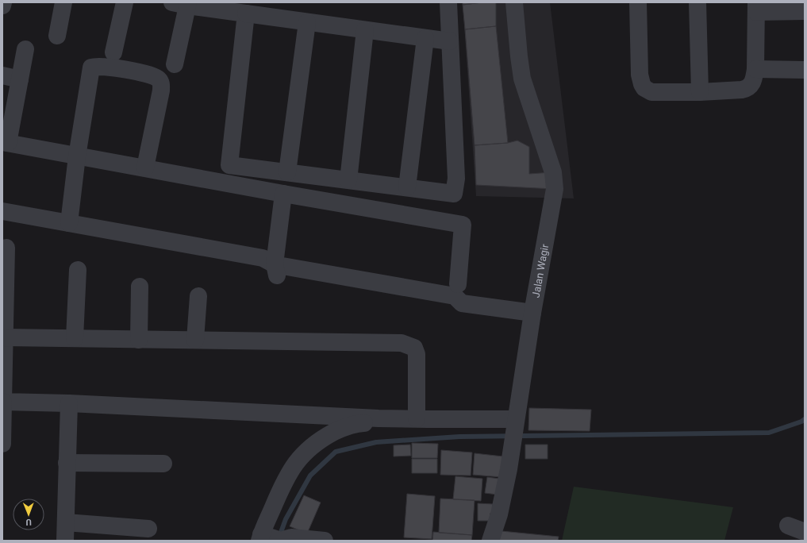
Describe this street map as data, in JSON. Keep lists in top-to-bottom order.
{
  "streets": {
    "street": ["Jalan Wagir"]
  },
  "north": "bottom"
}
